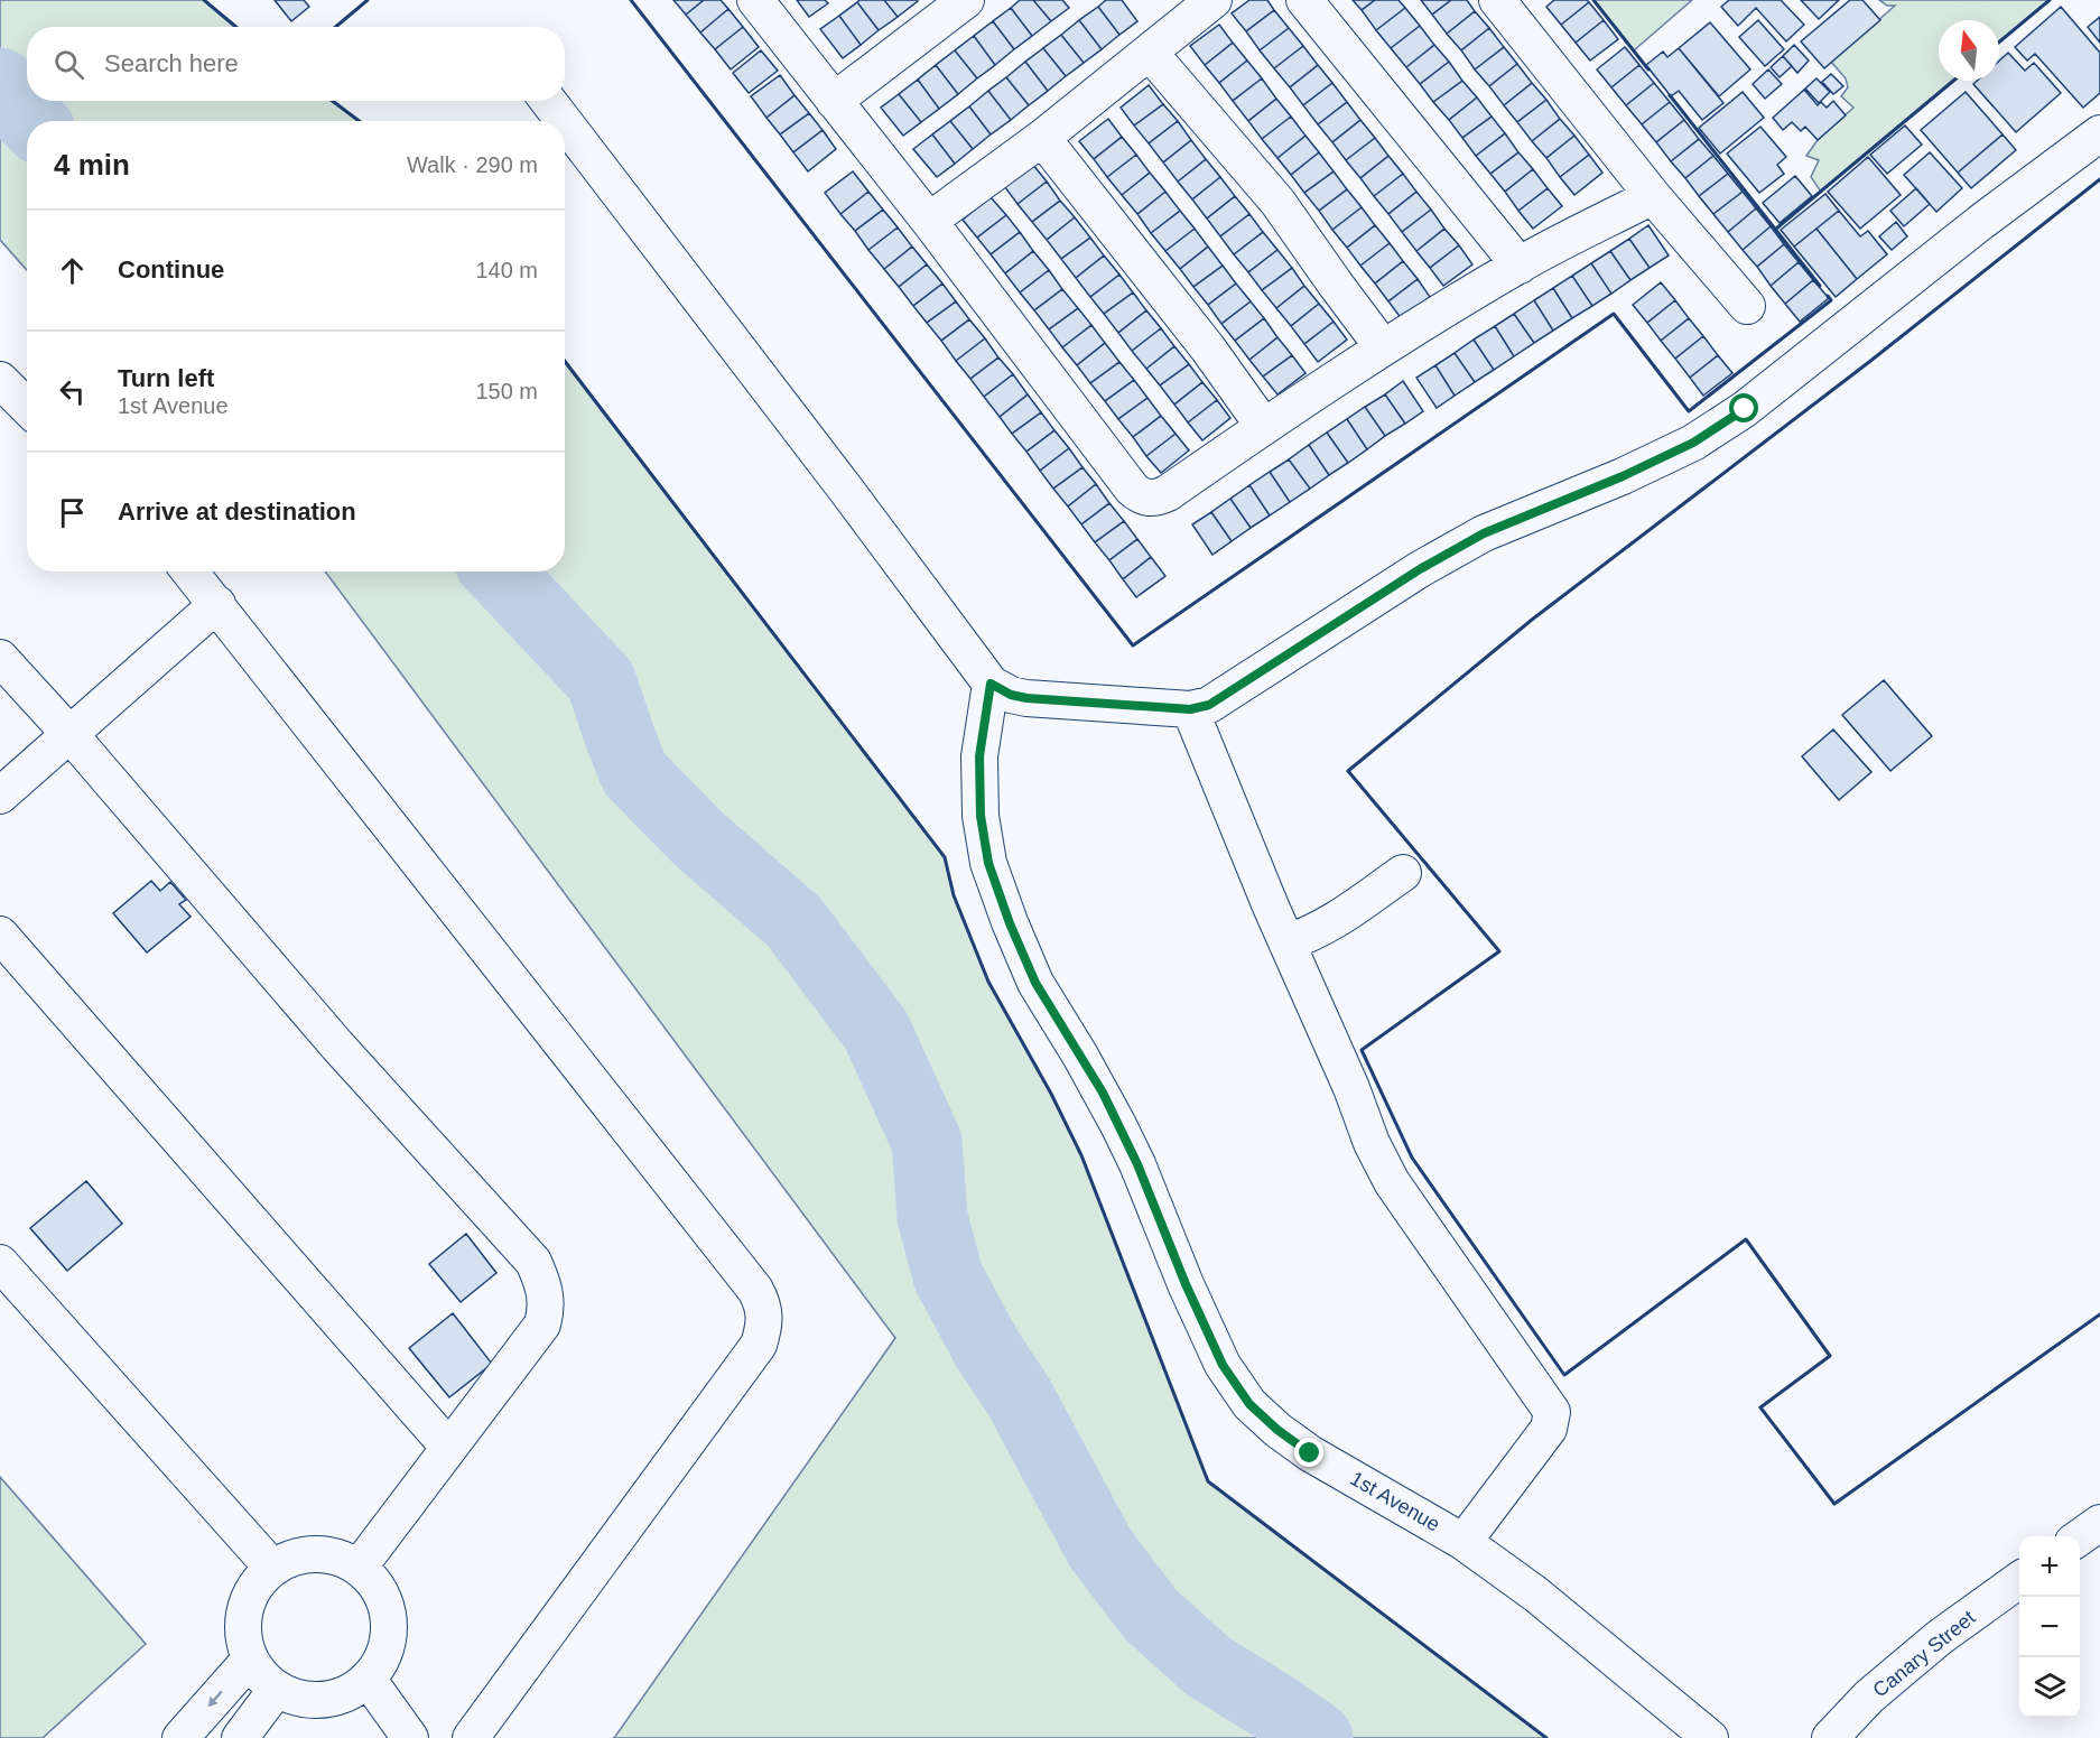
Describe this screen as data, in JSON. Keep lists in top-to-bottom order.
{
  "streets": {
    "street": ["1st Avenue", "Canary Street"]
  },
  "north": "top",
  "page": {
    "search": "Search here",
    "heading": ["4 min", "Walk · 290 m"],
    "list": [
      ["Continue", "140 m"],
      ["Turn left", "1st Avenue", "150 m"],
      "Arrive at destination"
    ],
    "map_buttons": ["+", "−"]
  }
}
